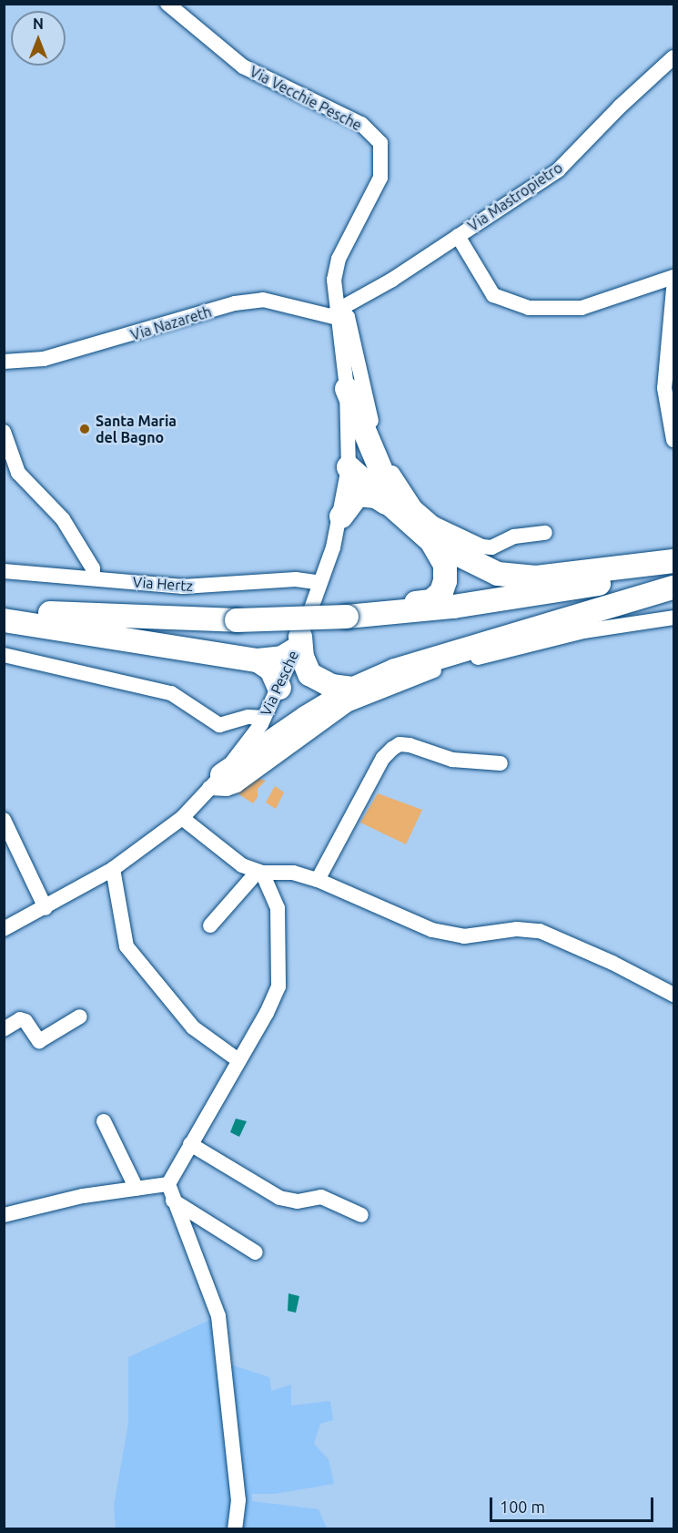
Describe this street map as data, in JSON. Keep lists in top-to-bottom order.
{
  "streets": {
    "street": [
      "Via Vecchie Pesche",
      "Via Mastropietro",
      "Via Nazareth",
      "Via Hertz",
      "Via Pesche"
    ]
  },
  "crossings": [
    ["Via Vecchie Pesche", "Via Mastropietro"],
    ["Via Vecchie Pesche", "Via Nazareth"],
    ["Via Vecchie Pesche", "Via Pesche"],
    ["Via Mastropietro", "Via Nazareth"],
    ["Via Mastropietro", "Via Pesche"],
    ["Via Nazareth", "Via Pesche"],
    ["Via Hertz", "Via Pesche"]
  ],
  "places": ["Santa Maria del Bagno"],
  "scale_bar": "100 m",
  "north": "top"
}
